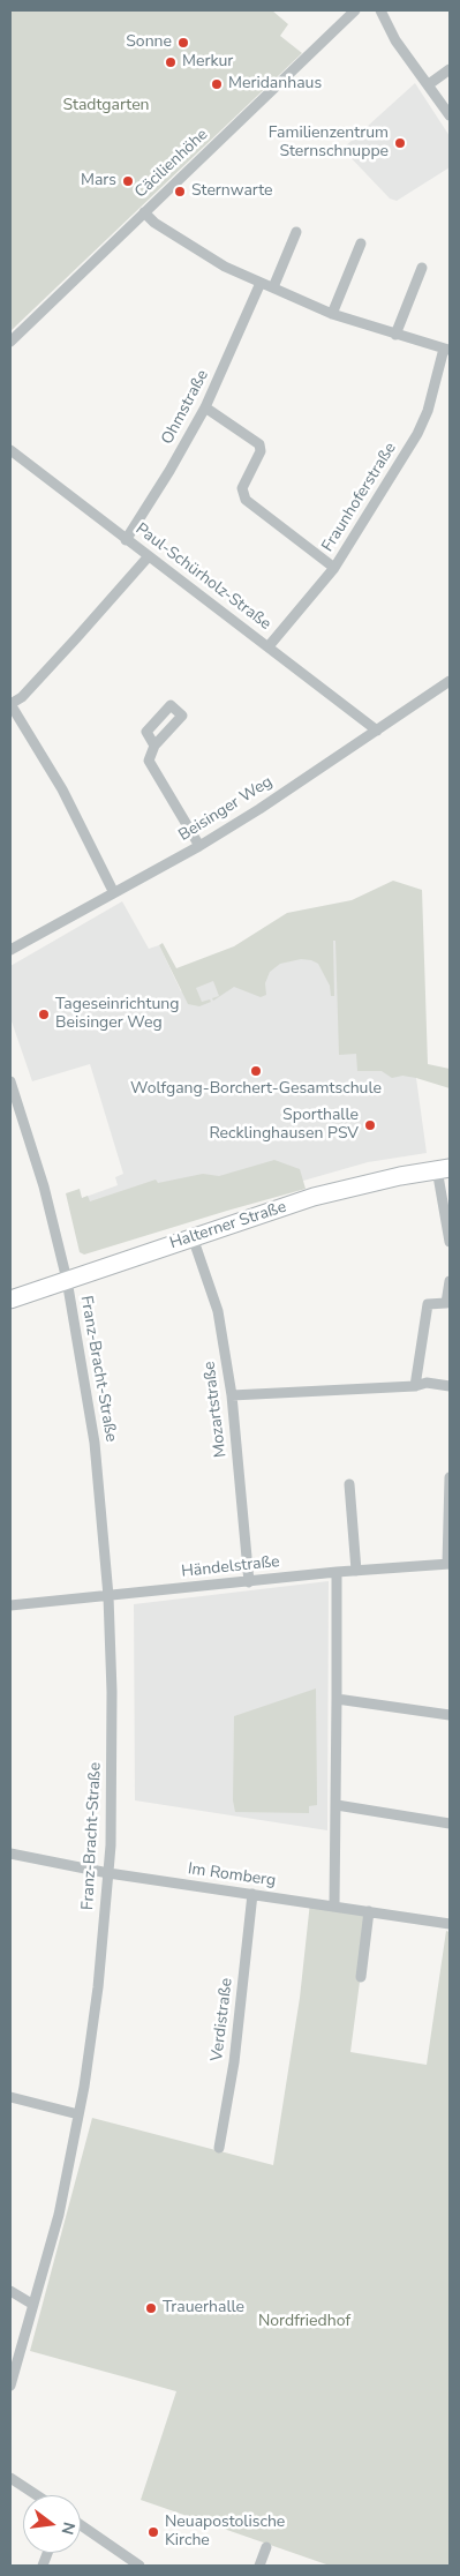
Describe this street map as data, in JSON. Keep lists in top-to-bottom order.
{
  "streets": {
    "main road": ["Halterner Straße"],
    "street": [
      "Cäcilienhöhe",
      "Ohmstraße",
      "Fraunhoferstraße",
      "Paul-Schürholz-Straße",
      "Beisinger Weg",
      "Franz-Bracht-Straße",
      "Mozartstraße",
      "Händelstraße",
      "Im Romberg",
      "Verdistraße"
    ]
  },
  "crossings": [
    ["Ohmstraße", "Paul-Schürholz-Straße"],
    ["Fraunhoferstraße", "Paul-Schürholz-Straße"],
    ["Paul-Schürholz-Straße", "Beisinger Weg"],
    ["Halterner Straße", "Franz-Bracht-Straße"],
    ["Halterner Straße", "Mozartstraße"],
    ["Franz-Bracht-Straße", "Händelstraße"],
    ["Franz-Bracht-Straße", "Im Romberg"],
    ["Mozartstraße", "Händelstraße"],
    ["Im Romberg", "Verdistraße"]
  ],
  "parks": ["Stadtgarten", "Nordfriedhof"],
  "places": [
    "Sonne",
    "Merkur",
    "Meridanhaus",
    "Familienzentrum Sternschnuppe",
    "Mars",
    "Sternwarte",
    "Tageseinrichtung Beisinger Weg",
    "Wolfgang-Borchert-Gesamtschule",
    "Sporthalle Recklinghausen PSV",
    "Trauerhalle",
    "Neuapostolische Kirche"
  ],
  "north": "right"
}
